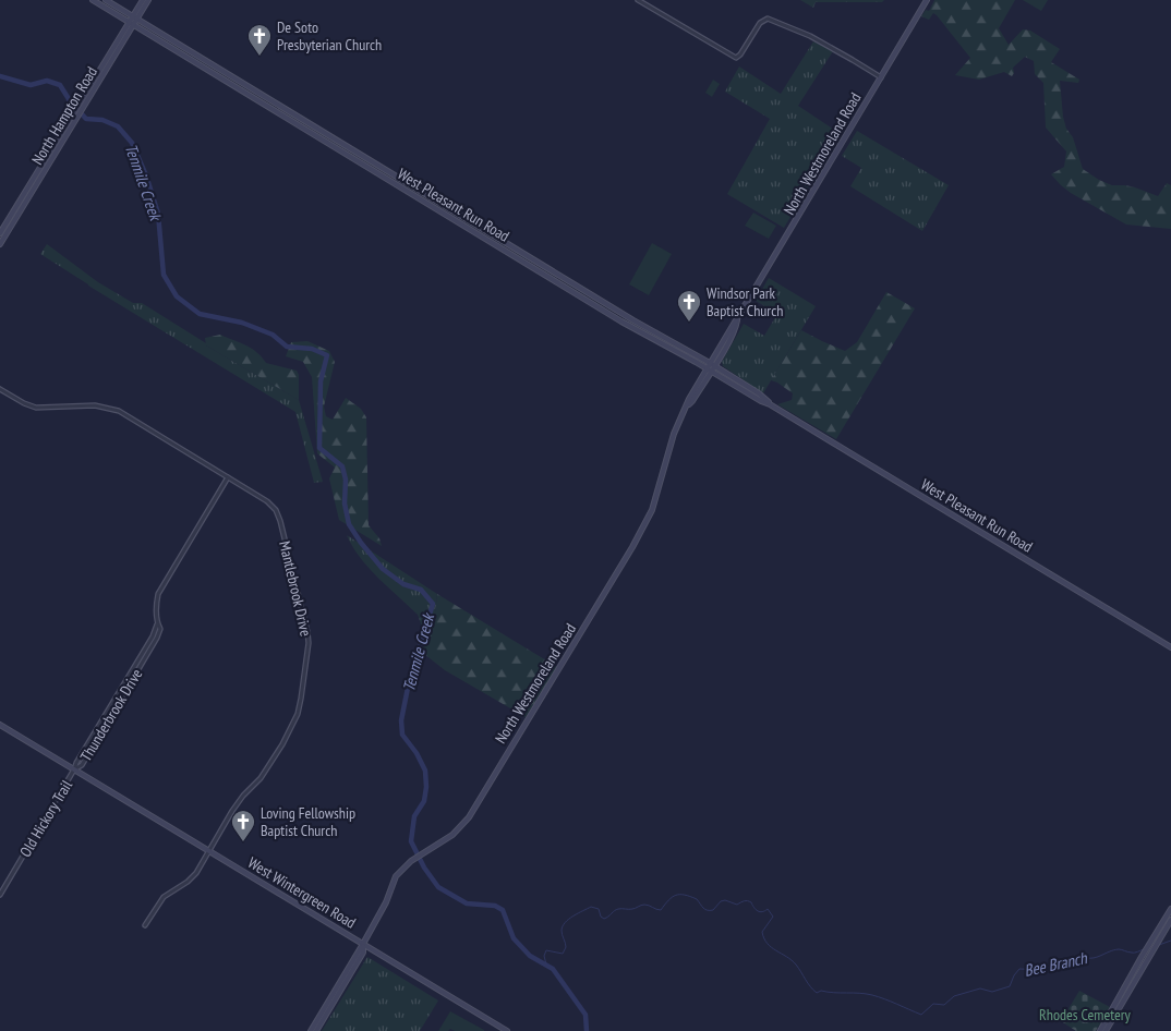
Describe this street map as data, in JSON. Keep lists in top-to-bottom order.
{
  "streets": {
    "main road": [
      "North Hampton Road",
      "North Westmoreland Road",
      "West Pleasant Run Road",
      "West Wintergreen Road"
    ],
    "street": ["Mantlebrook Drive", "Thunderbrook Drive", "Old Hickory Trail"]
  },
  "crossings": [
    ["North Hampton Road", "West Pleasant Run Road"],
    ["North Westmoreland Road", "West Pleasant Run Road"],
    ["North Westmoreland Road", "West Wintergreen Road"],
    ["Mantlebrook Drive", "Thunderbrook Drive"],
    ["Mantlebrook Drive", "West Wintergreen Road"],
    ["Thunderbrook Drive", "Old Hickory Trail"],
    ["Thunderbrook Drive", "West Wintergreen Road"],
    ["Old Hickory Trail", "West Wintergreen Road"]
  ],
  "water": ["Tenmile Creek", "Bee Branch"],
  "parks": ["Rhodes Cemetery"],
  "places": {
    "church": ["De Soto Presbyterian Church", "Windsor Park Baptist Church", "Loving Fellowship Baptist Church"]
  }
}
